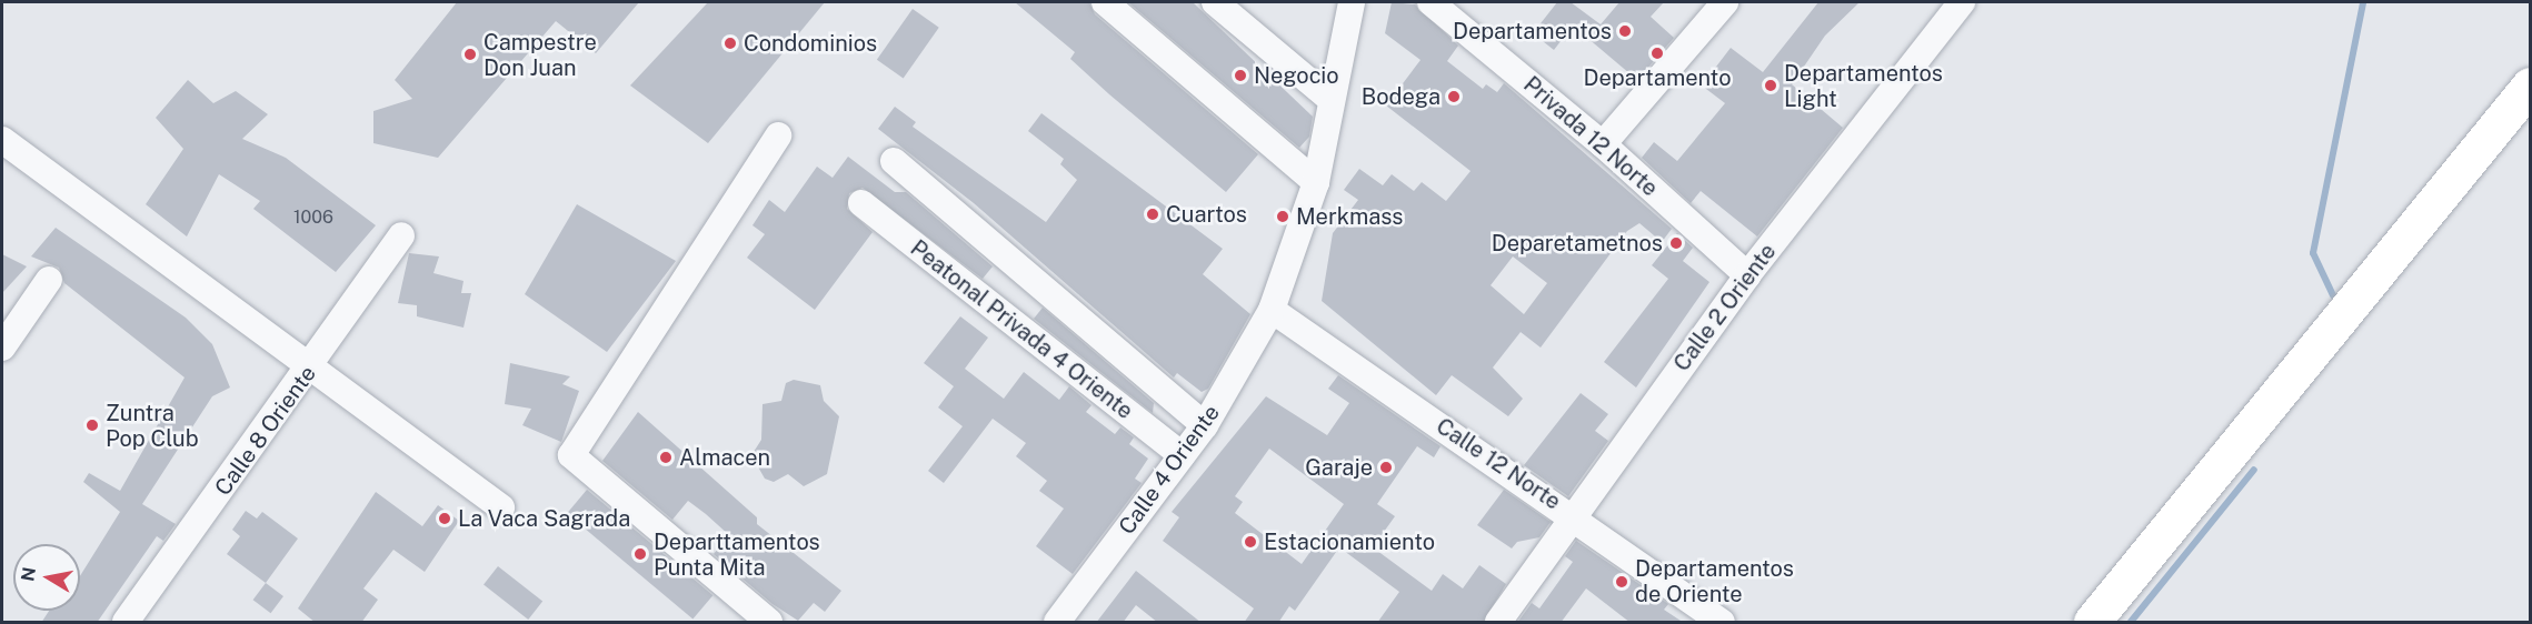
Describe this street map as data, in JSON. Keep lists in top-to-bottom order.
{
  "streets": {
    "street": [
      "Privada 12 Norte",
      "Calle 2 Oriente",
      "Peatonal Privada 4 Oriente",
      "Calle 8 Oriente",
      "Calle 12 Norte",
      "Calle 4 Oriente"
    ]
  },
  "crossings": [
    ["Privada 12 Norte", "Calle 2 Oriente"],
    ["Calle 2 Oriente", "Calle 12 Norte"],
    ["Peatonal Privada 4 Oriente", "Calle 4 Oriente"],
    ["Calle 12 Norte", "Calle 4 Oriente"]
  ],
  "places": [
    "Departamentos",
    "Condominios",
    "Departamento",
    "Campestre Don Juan",
    "Negocio",
    "Departamentos Light",
    "Bodega",
    "Cuartos",
    "Merkmass",
    "Deparetametnos",
    "Zuntra Pop Club",
    "Almacen",
    "Garaje",
    "La Vaca Sagrada",
    "Estacionamiento",
    "Departtamentos Punta Mita",
    "Departamentos de Oriente"
  ],
  "house_numbers": ["1006"],
  "north": "left"
}
